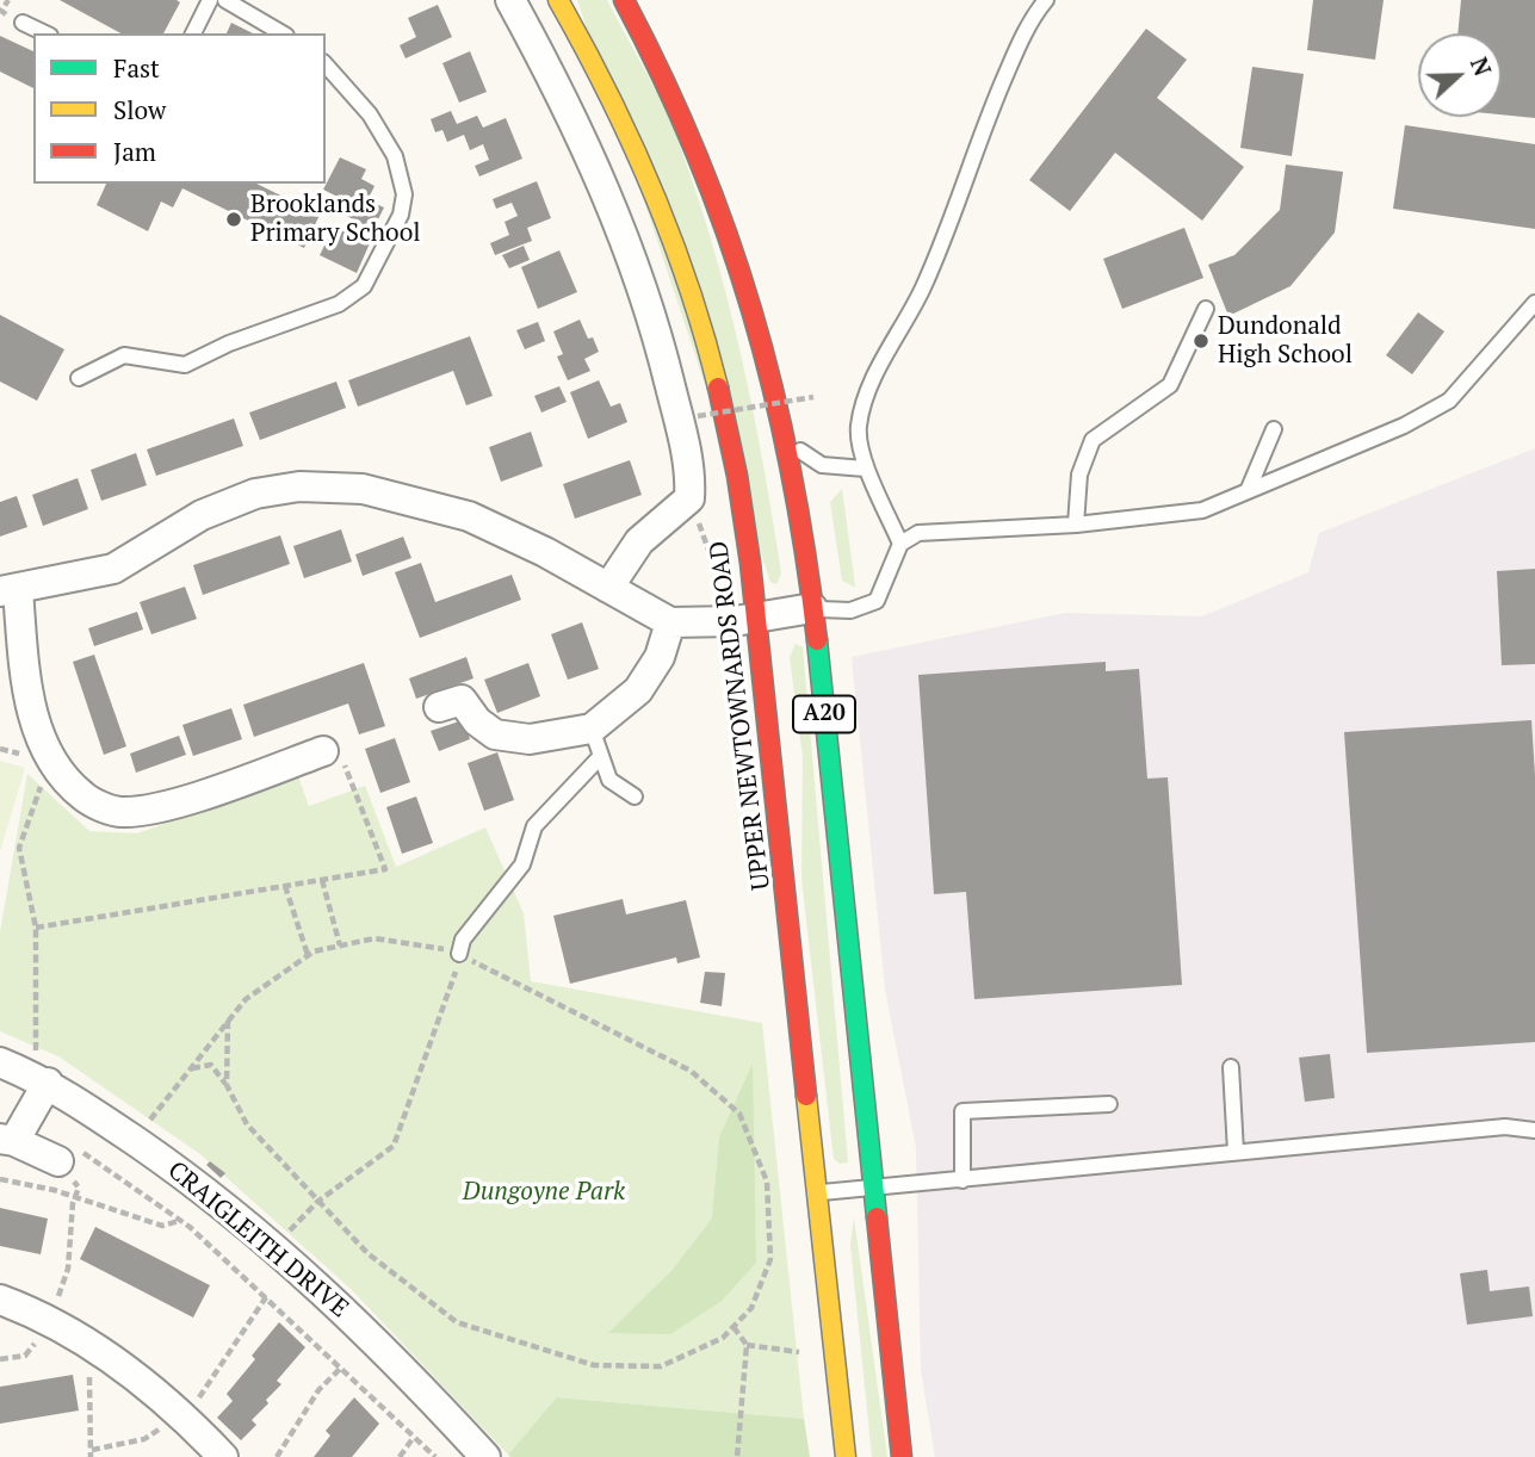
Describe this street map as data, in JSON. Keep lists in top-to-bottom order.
{
  "streets": {
    "highway": ["A20", "UPPER NEWTOWNARDS ROAD"],
    "street": ["CRAIGLEITH DRIVE"]
  },
  "parks": ["Dungoyne Park"],
  "places": ["Brooklands Primary School", "Dundonald High School"],
  "legend": ["Fast", "Slow", "Jam"],
  "north": "right"
}
